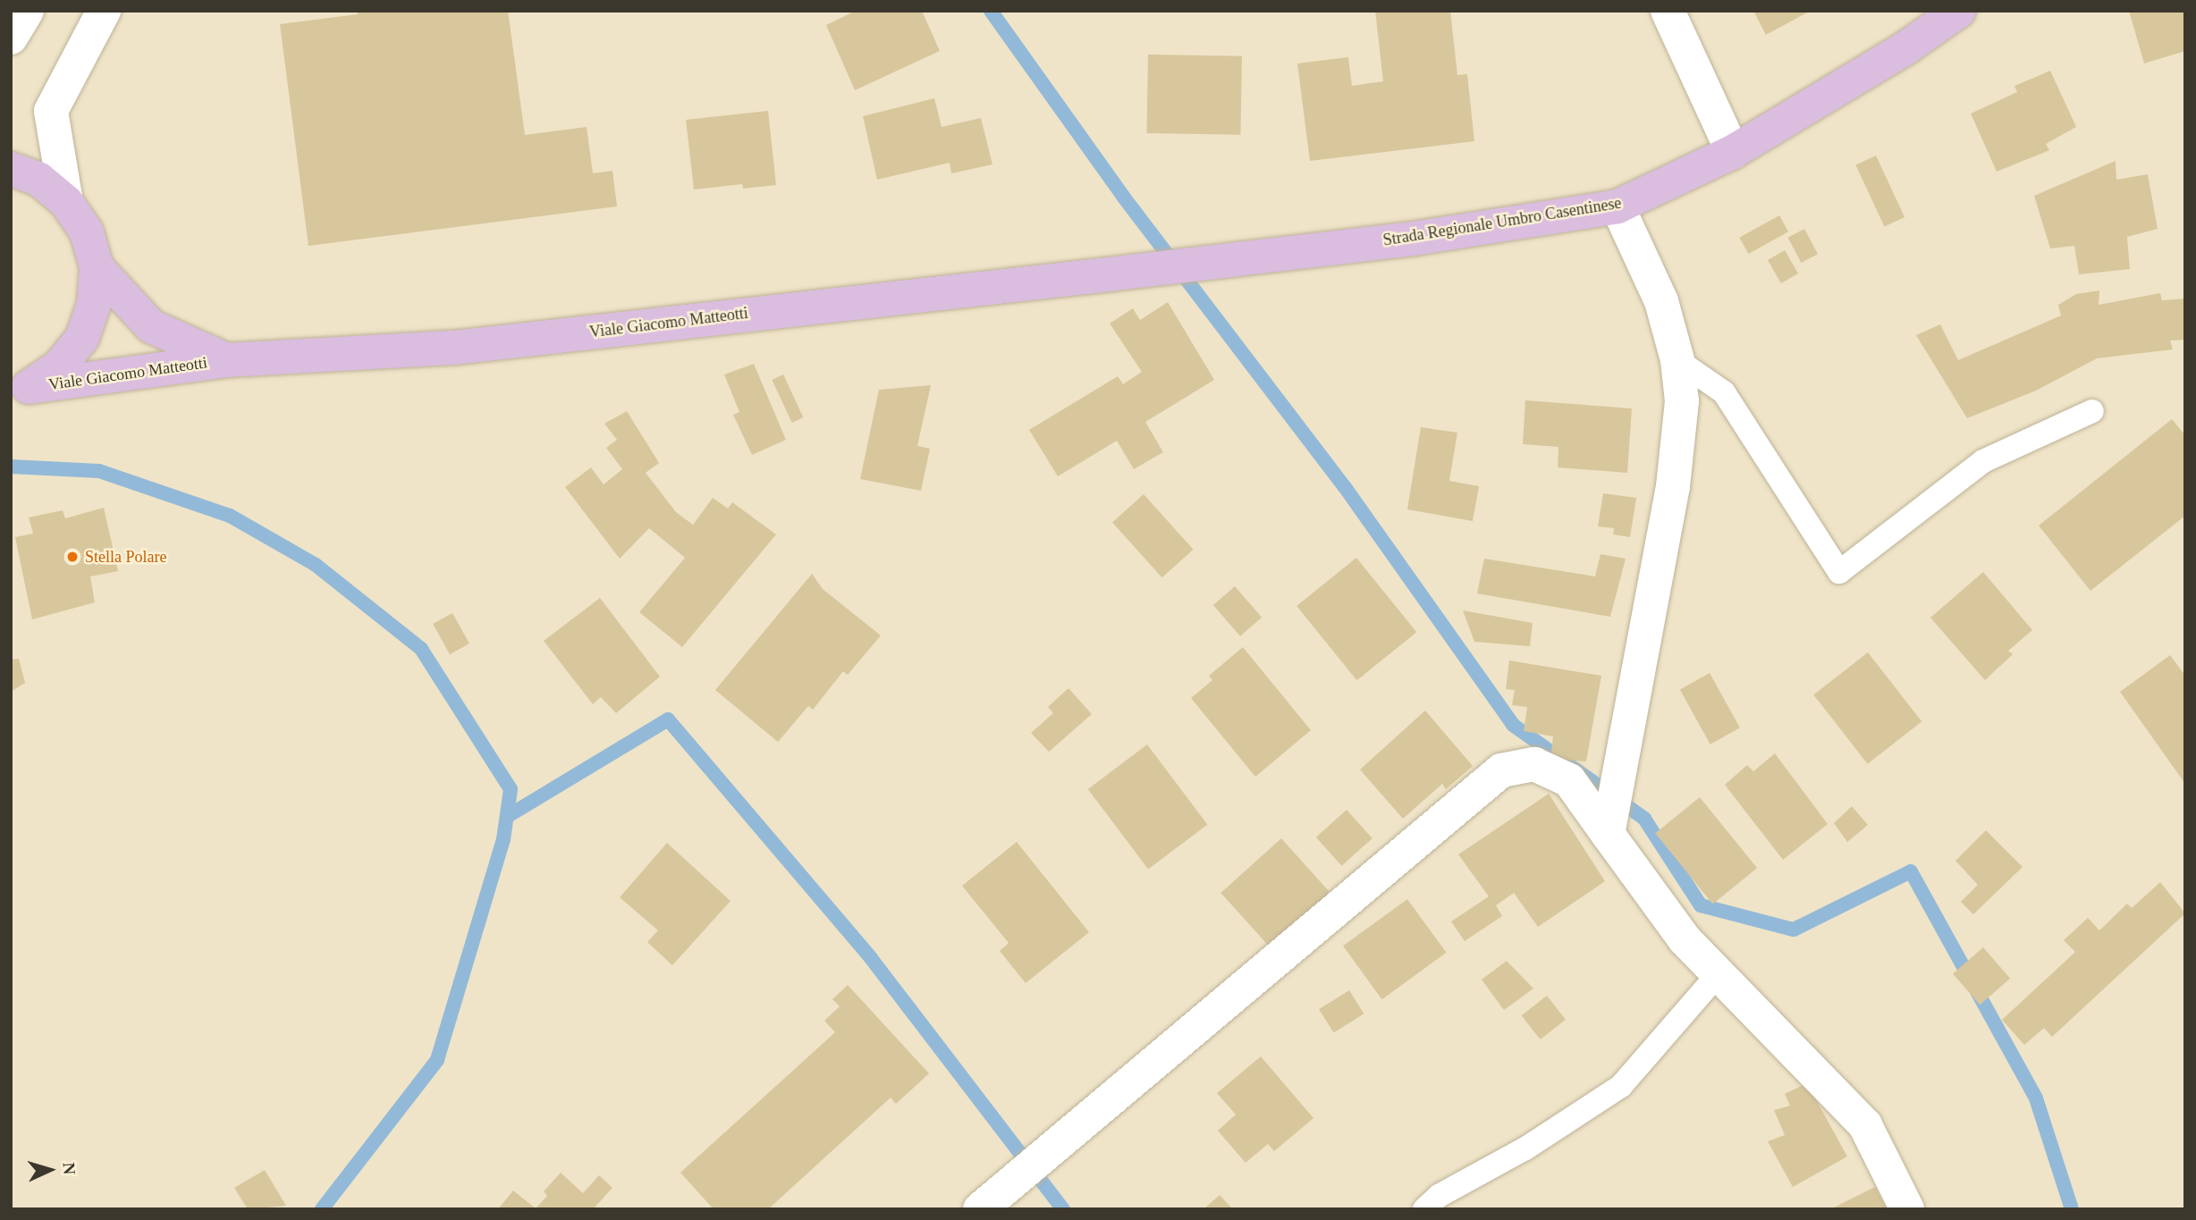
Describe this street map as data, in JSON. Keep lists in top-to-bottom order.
{
  "streets": {
    "main road": ["Strada Regionale Umbro Casentinese", "Viale Giacomo Matteotti"]
  },
  "crossings": [
    ["Strada Regionale Umbro Casentinese", "Viale Giacomo Matteotti"]
  ],
  "places": ["Stella Polare"],
  "north": "right"
}
